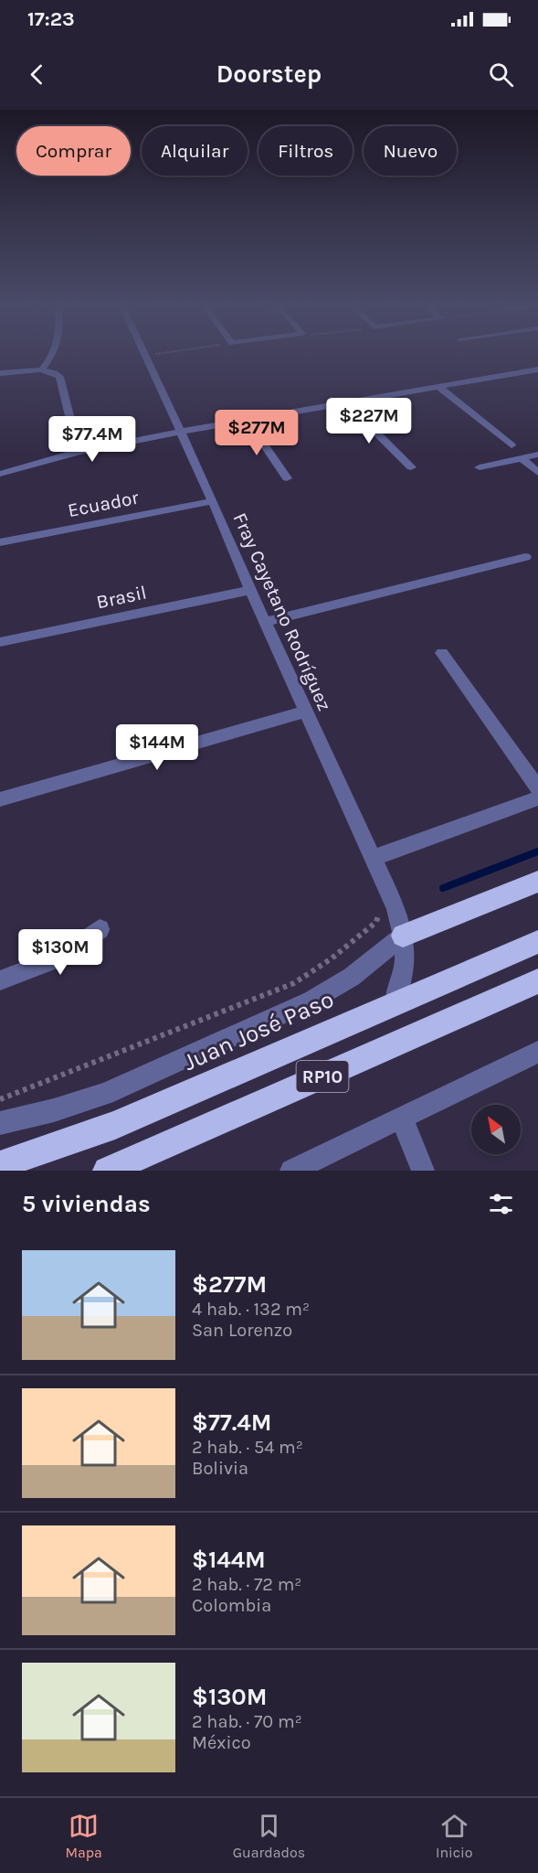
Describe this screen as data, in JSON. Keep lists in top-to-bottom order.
{
  "streets": {
    "highway": ["Juan José Paso", "RP10"],
    "street": ["Ecuador", "Brasil", "Fray Cayetano Rodríguez"]
  },
  "crossings": [
    ["Ecuador", "Fray Cayetano Rodríguez"],
    ["Brasil", "Fray Cayetano Rodríguez"],
    ["Fray Cayetano Rodríguez", "Juan José Paso"]
  ],
  "north": "top left",
  "page": {
    "status": "17:23",
    "header": "Doorstep",
    "chip": [
      "Comprar",
      "Alquilar",
      "Filtros",
      "Nuevo"
    ],
    "price": [
      "$227M",
      "$277M",
      "$77.4M",
      "$144M",
      "$130M"
    ],
    "heading": "5 viviendas",
    "list": [
      {
        "name": "$277M",
        "note": "4 hab. · 132 m² · San Lorenzo"
      },
      {
        "name": "$77.4M",
        "note": "2 hab. · 54 m² · Bolivia"
      },
      {
        "name": "$144M",
        "note": "2 hab. · 72 m² · Colombia"
      },
      {
        "name": "$130M",
        "note": "2 hab. · 70 m² · México"
      }
    ],
    "tabs": ["Mapa", "Guardados", "Inicio"]
  }
}
